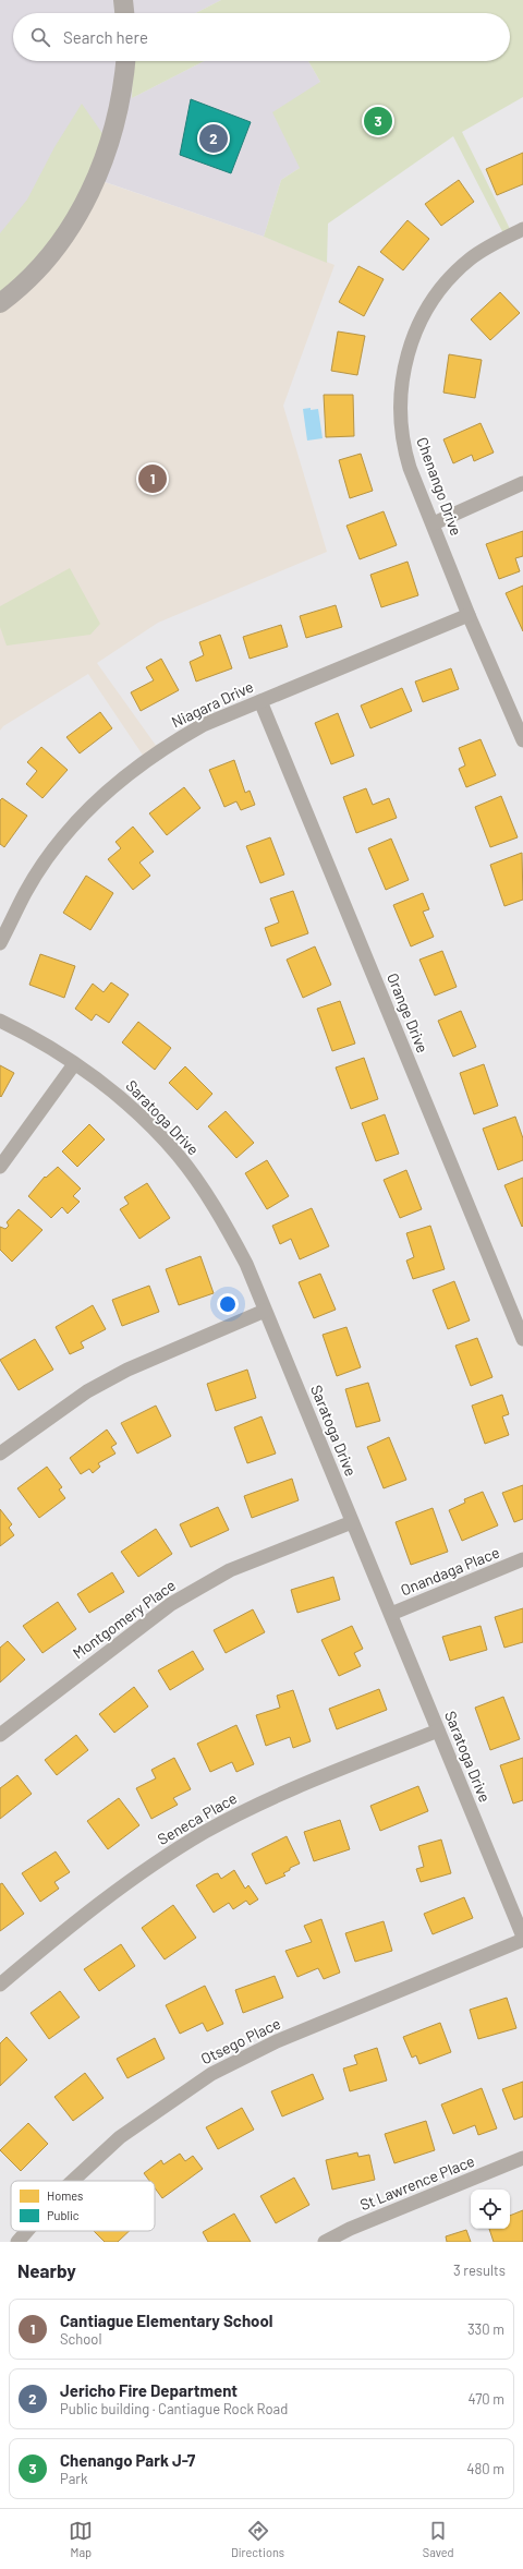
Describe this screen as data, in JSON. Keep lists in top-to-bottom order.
{
  "streets": {
    "street": [
      "Chenango Drive",
      "Niagara Drive",
      "Orange Drive",
      "Saratoga Drive",
      "Onandaga Place",
      "Montgomery Place",
      "Seneca Place",
      "Otsego Place",
      "St Lawrence Place"
    ]
  },
  "crossings": [
    ["Chenango Drive", "Niagara Drive"],
    ["Niagara Drive", "Orange Drive"],
    ["Saratoga Drive", "Onandaga Place"],
    ["Saratoga Drive", "Montgomery Place"],
    ["Saratoga Drive", "Seneca Place"],
    ["Saratoga Drive", "Otsego Place"]
  ],
  "legend": ["Homes", "Public"],
  "page": {
    "search": "Search here",
    "pins": ["3", "2", "1"],
    "heading": ["Nearby", "3 results"],
    "list": [
      {
        "mark": "1",
        "name": "Cantiague Elementary School",
        "note": "School",
        "value": "330 m"
      },
      {
        "mark": "2",
        "name": "Jericho Fire Department",
        "note": "Public building · Cantiague Rock Road",
        "value": "470 m"
      },
      {
        "mark": "3",
        "name": "Chenango Park J-7",
        "note": "Park",
        "value": "480 m"
      }
    ],
    "nav": ["Map", "Directions", "Saved"]
  }
}
